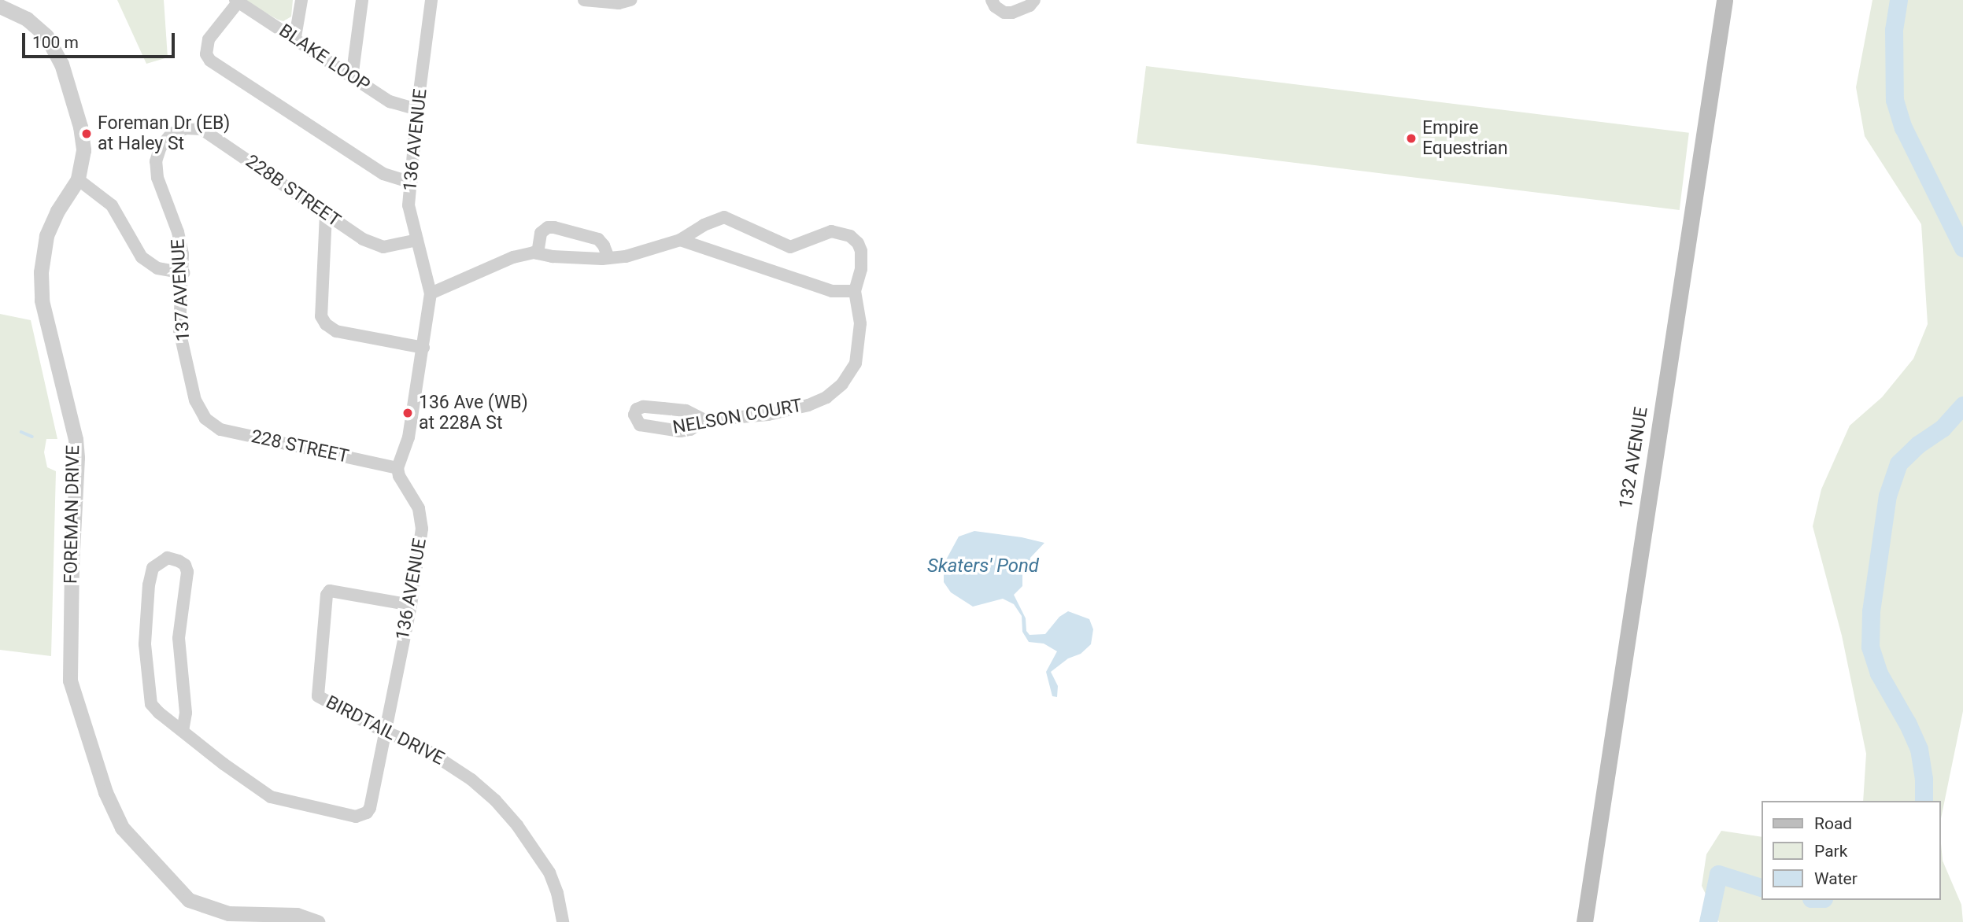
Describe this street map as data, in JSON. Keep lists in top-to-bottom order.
{
  "streets": {
    "main road": ["132 AVENUE"],
    "street": [
      "BLAKE LOOP",
      "136 AVENUE",
      "228B STREET",
      "137 AVENUE",
      "NELSON COURT",
      "228 STREET",
      "FOREMAN DRIVE",
      "BIRDTAIL DRIVE"
    ]
  },
  "crossings": [
    ["BLAKE LOOP", "136 AVENUE"],
    ["136 AVENUE", "228B STREET"],
    ["136 AVENUE", "228 STREET"],
    ["136 AVENUE", "BIRDTAIL DRIVE"],
    ["228B STREET", "137 AVENUE"],
    ["137 AVENUE", "228 STREET"]
  ],
  "water": ["Skaters' Pond"],
  "places": ["Foreman Dr (EB) at Haley St", "Empire Equestrian", "136 Ave (WB) at 228A St"],
  "legend": ["Road", "Park", "Water"],
  "scale_bar": "100 m"
}
